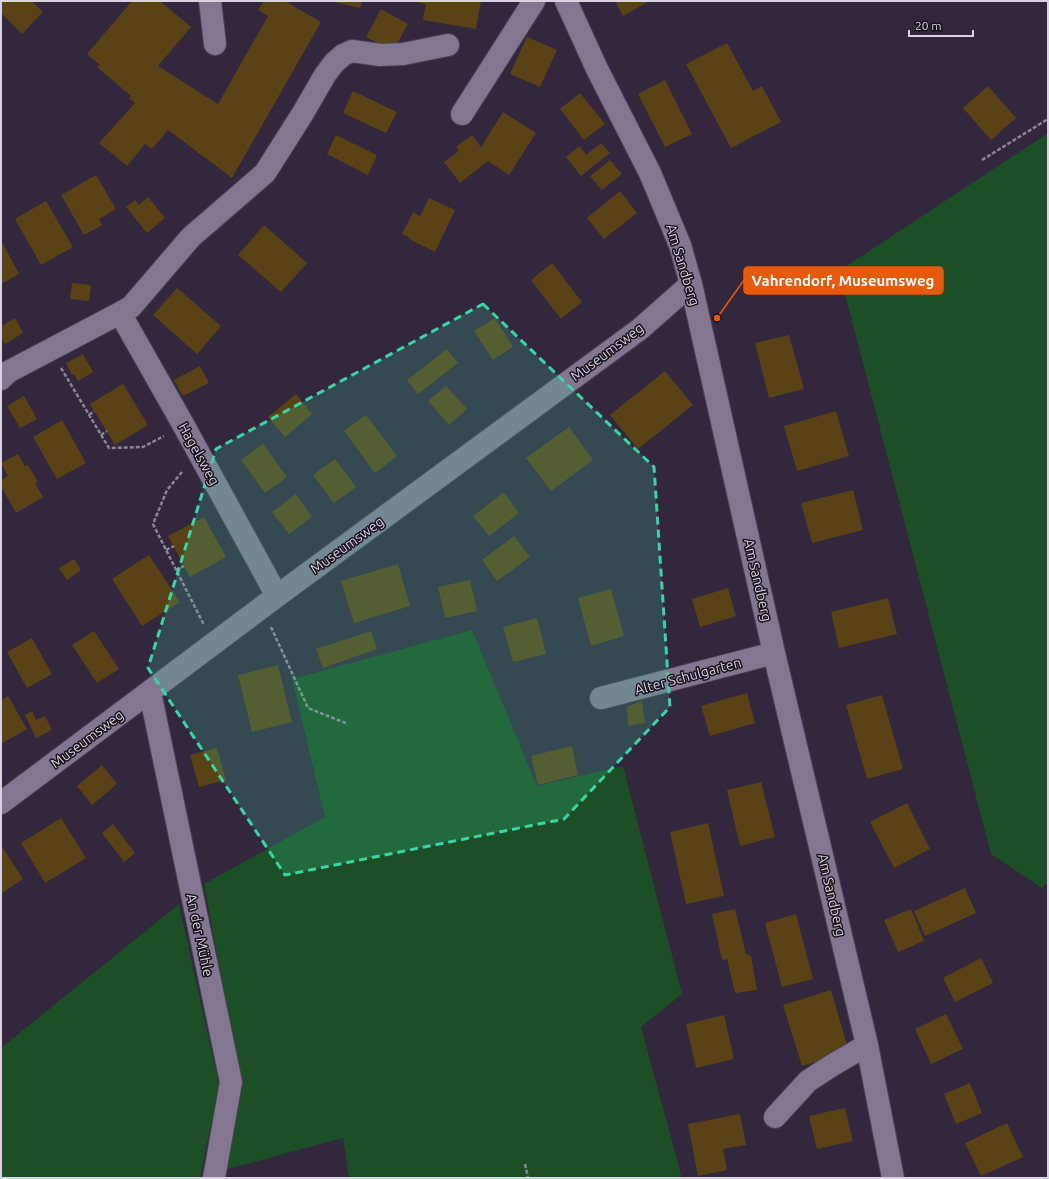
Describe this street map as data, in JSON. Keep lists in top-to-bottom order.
{
  "streets": {
    "street": [
      "Am Sandberg",
      "Museumsweg",
      "Hagelsweg",
      "Alter Schulgarten",
      "An der Mühle"
    ]
  },
  "crossings": [
    ["Am Sandberg", "Museumsweg"],
    ["Am Sandberg", "Alter Schulgarten"],
    ["Museumsweg", "Hagelsweg"],
    ["Museumsweg", "An der Mühle"]
  ],
  "places": ["Vahrendorf, Museumsweg"],
  "scale_bar": "20 m"
}
